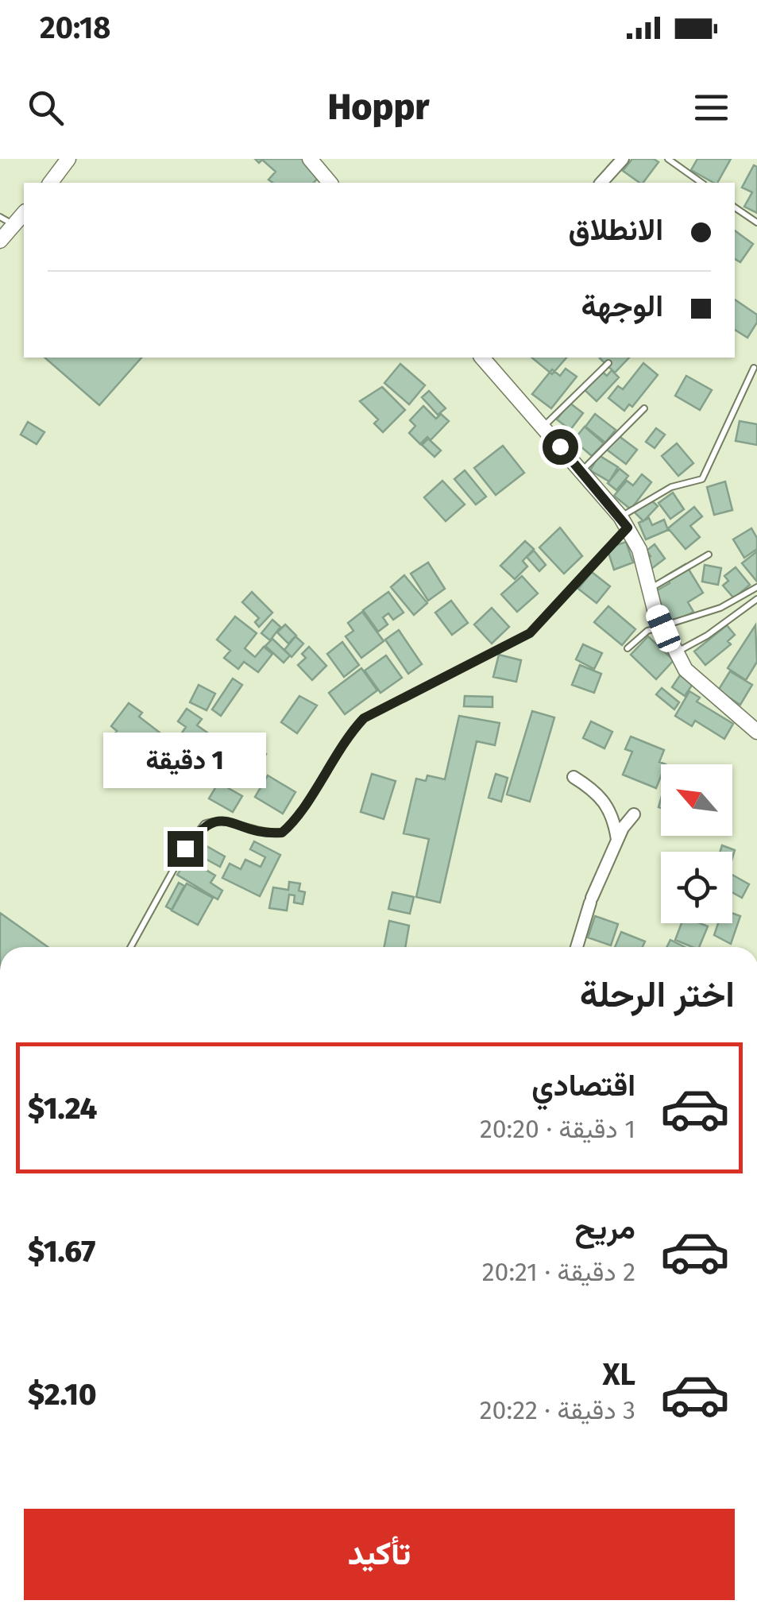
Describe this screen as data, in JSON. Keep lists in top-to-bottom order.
{
  "north": "top left",
  "page": {
    "status": "20:18",
    "header": "Hoppr",
    "banner": ["الانطلاق", "الوجهة"],
    "bubble": "1 دقيقة",
    "heading": "اختر الرحلة",
    "list": [
      {
        "name": "اقتصادي",
        "note": "1 دقيقة · 20:20",
        "value": "$1.24"
      },
      {
        "name": "مريح",
        "note": "2 دقيقة · 20:21",
        "value": "$1.67"
      },
      {
        "name": "XL",
        "note": "3 دقيقة · 20:22",
        "value": "$2.10"
      }
    ],
    "buttons": "تأكيد"
  }
}
